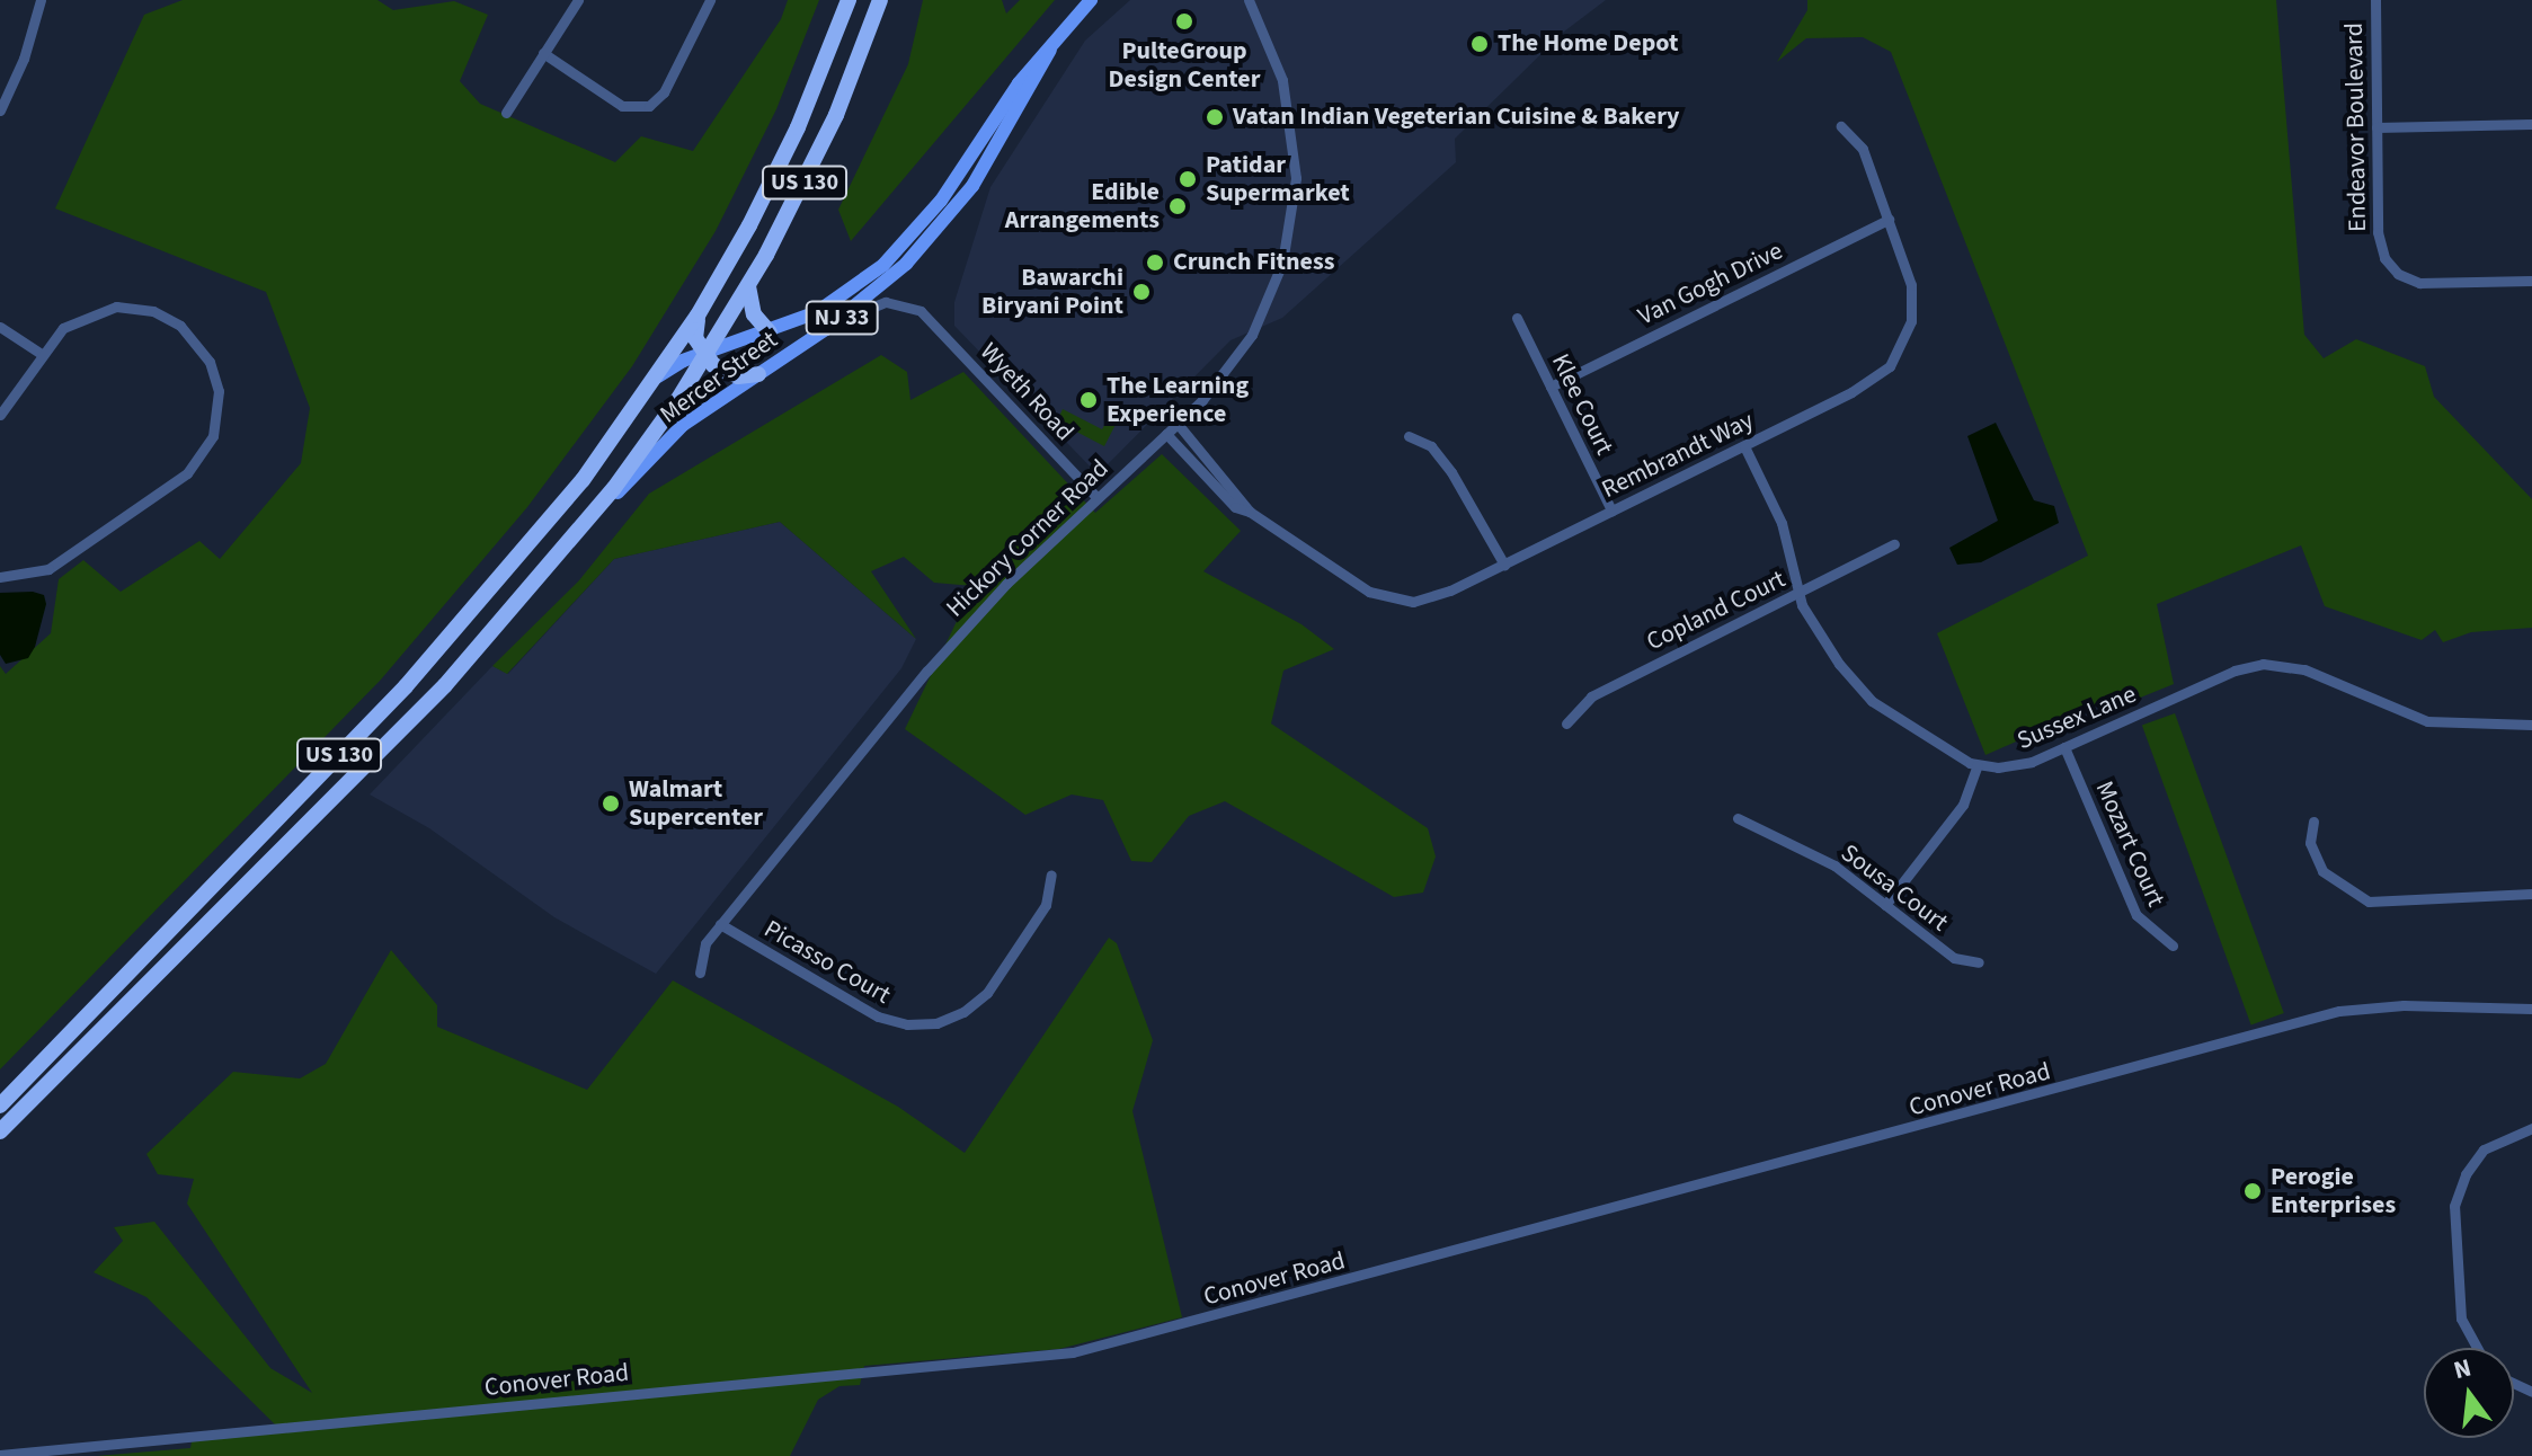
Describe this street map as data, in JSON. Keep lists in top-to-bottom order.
{
  "streets": {
    "highway": ["US 130"],
    "main road": ["NJ 33", "Mercer Street"],
    "street": [
      "Endeavor Boulevard",
      "Van Gogh Drive",
      "Wyeth Road",
      "Klee Court",
      "Rembrandt Way",
      "Hickory Corner Road",
      "Copland Court",
      "Sussex Lane",
      "Mozart Court",
      "Sousa Court",
      "Picasso Court",
      "Conover Road"
    ]
  },
  "crossings": [
    ["US 130", "Mercer Street"],
    ["Van Gogh Drive", "Klee Court"],
    ["Van Gogh Drive", "Rembrandt Way"],
    ["Mercer Street", "Wyeth Road"],
    ["Wyeth Road", "Hickory Corner Road"],
    ["Klee Court", "Rembrandt Way"],
    ["Rembrandt Way", "Hickory Corner Road"],
    ["Hickory Corner Road", "Picasso Court"],
    ["Sussex Lane", "Mozart Court"]
  ],
  "places": [
    "PulteGroup Design Center",
    "The Home Depot",
    "Vatan Indian Vegeterian Cuisine & Bakery",
    "Patidar Supermarket",
    "Edible Arrangements",
    "Crunch Fitness",
    "Bawarchi Biryani Point",
    "The Learning Experience",
    "Walmart Supercenter",
    "Perogie Enterprises"
  ],
  "north": "top"
}
